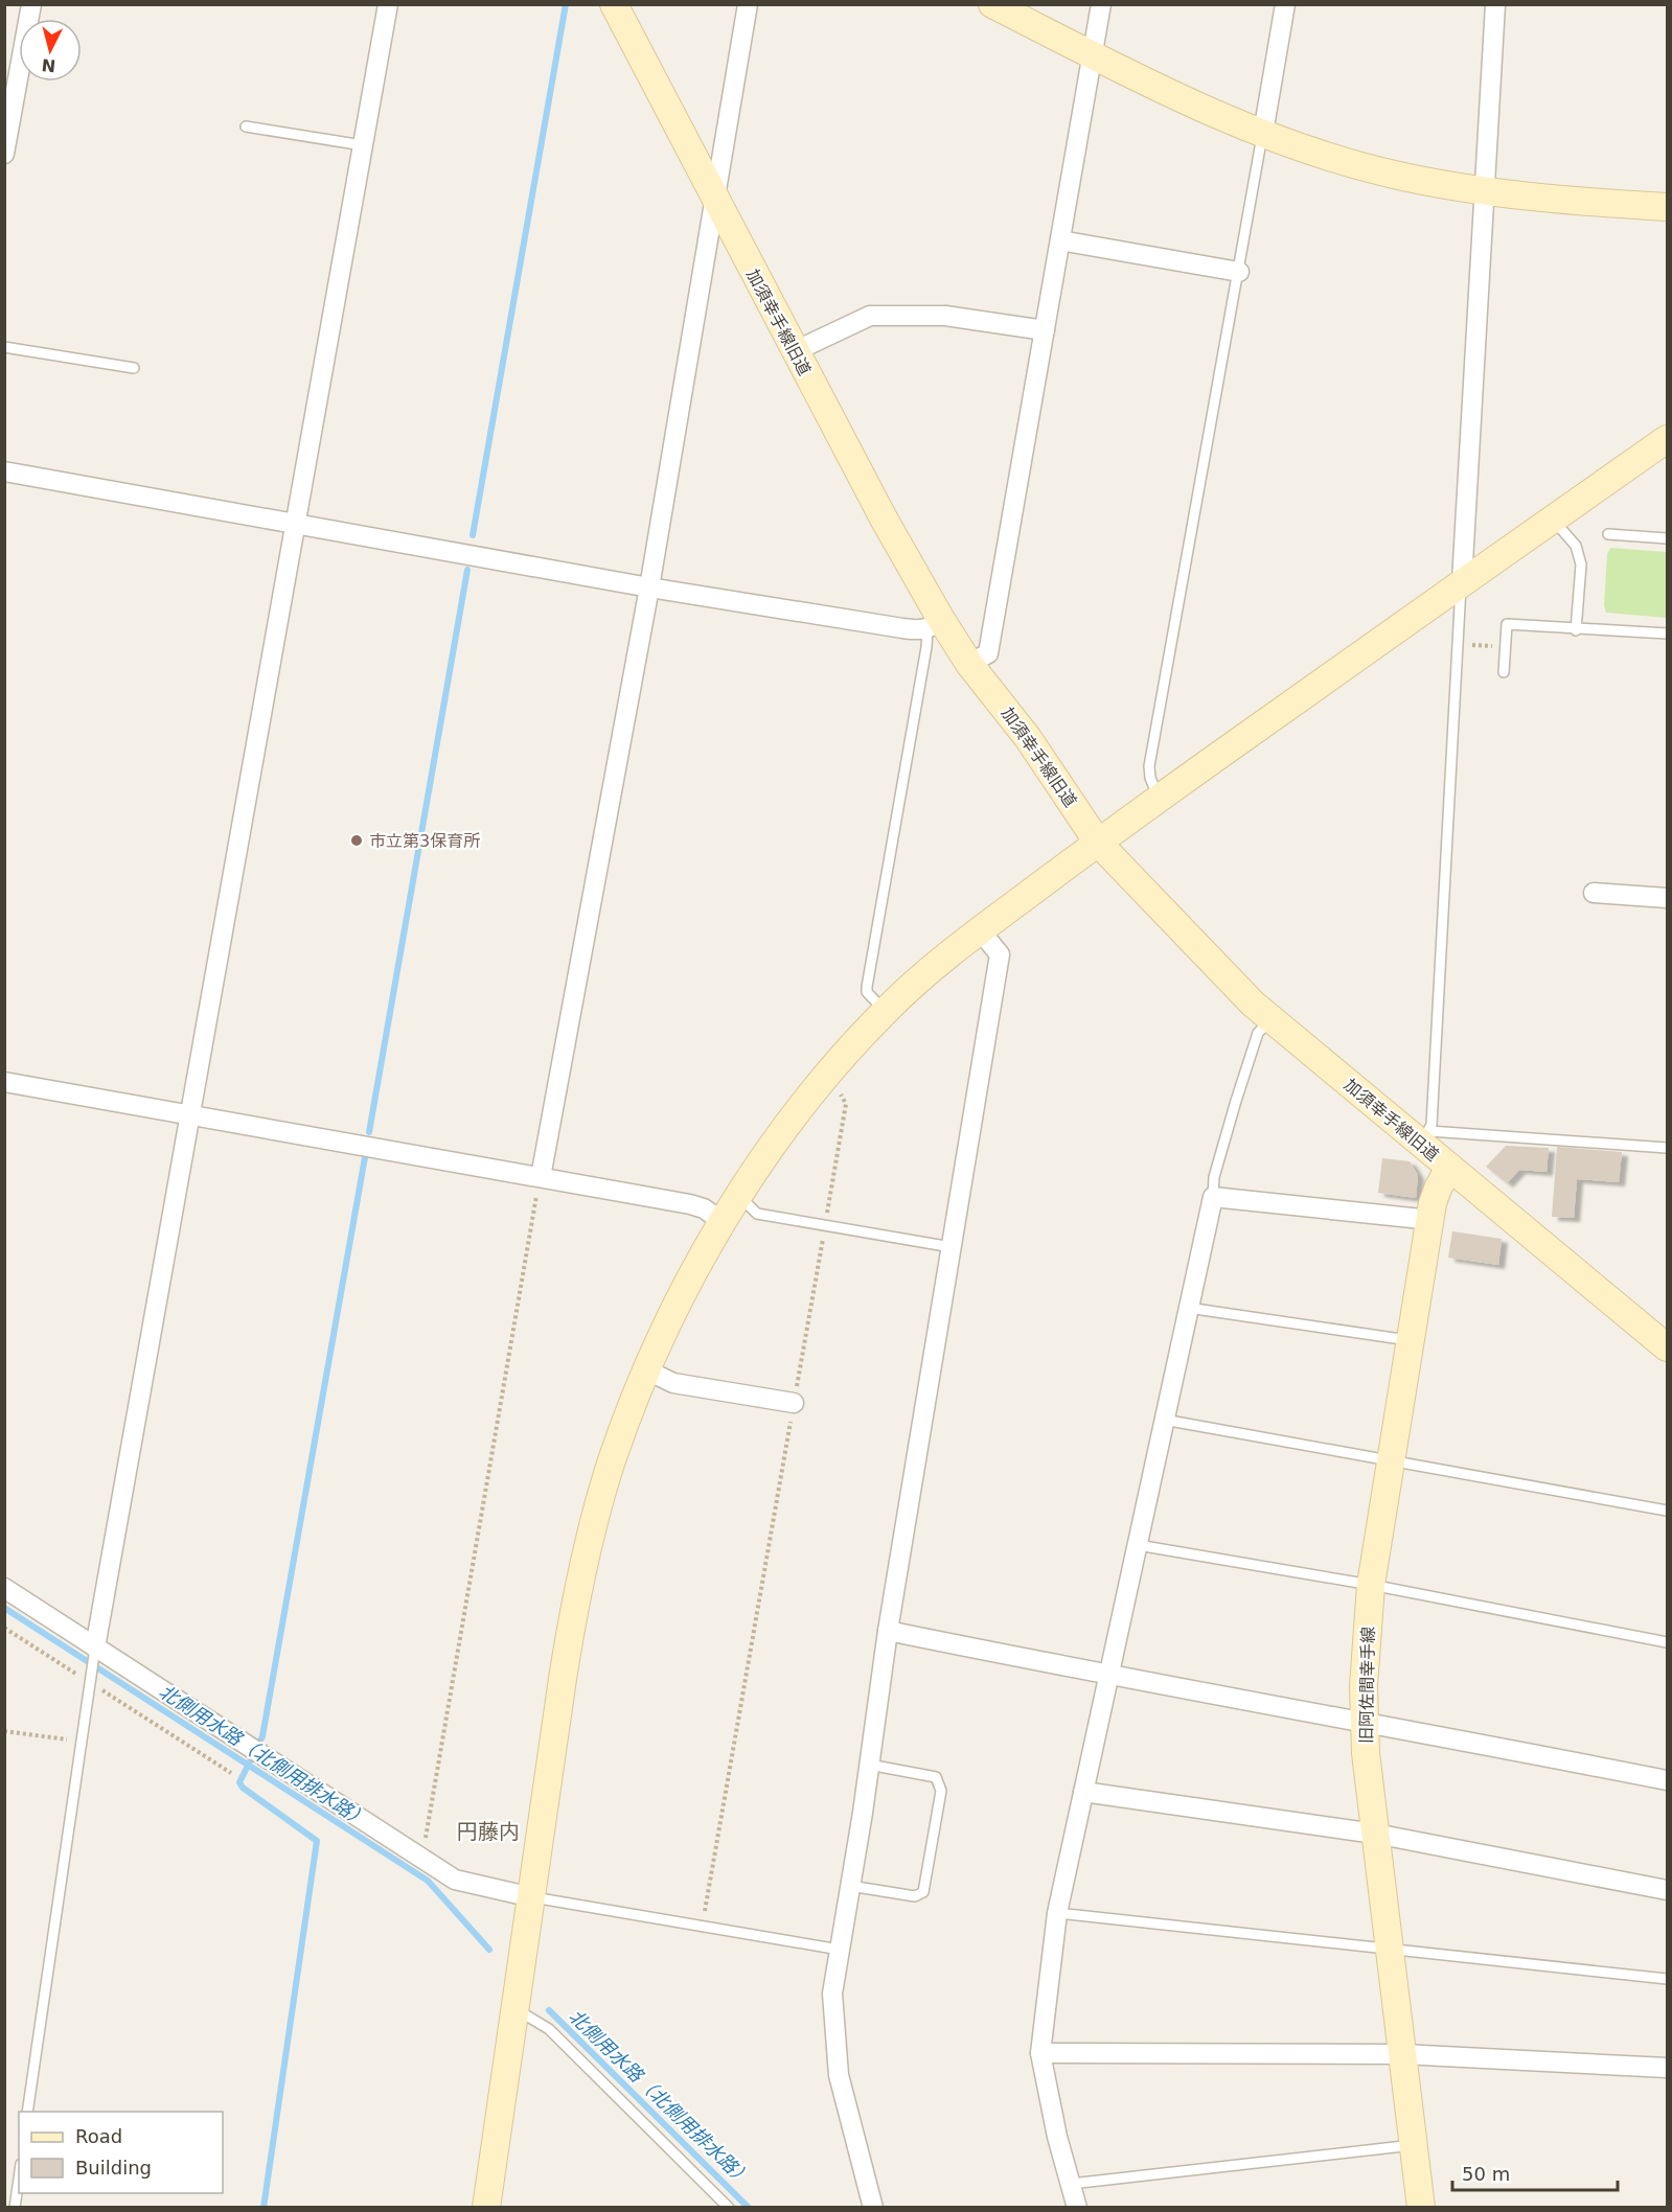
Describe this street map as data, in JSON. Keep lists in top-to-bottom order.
{
  "streets": {
    "street": ["加須幸手線旧道", "旧阿佐間幸手線"]
  },
  "crossings": [
    ["加須幸手線旧道", "旧阿佐間幸手線"]
  ],
  "districts": ["円藤内"],
  "water": ["北側用水路（北側用排水路）"],
  "places": ["市立第3保育所"],
  "legend": ["Road", "Building"],
  "scale_bar": "50 m",
  "north": "bottom"
}
